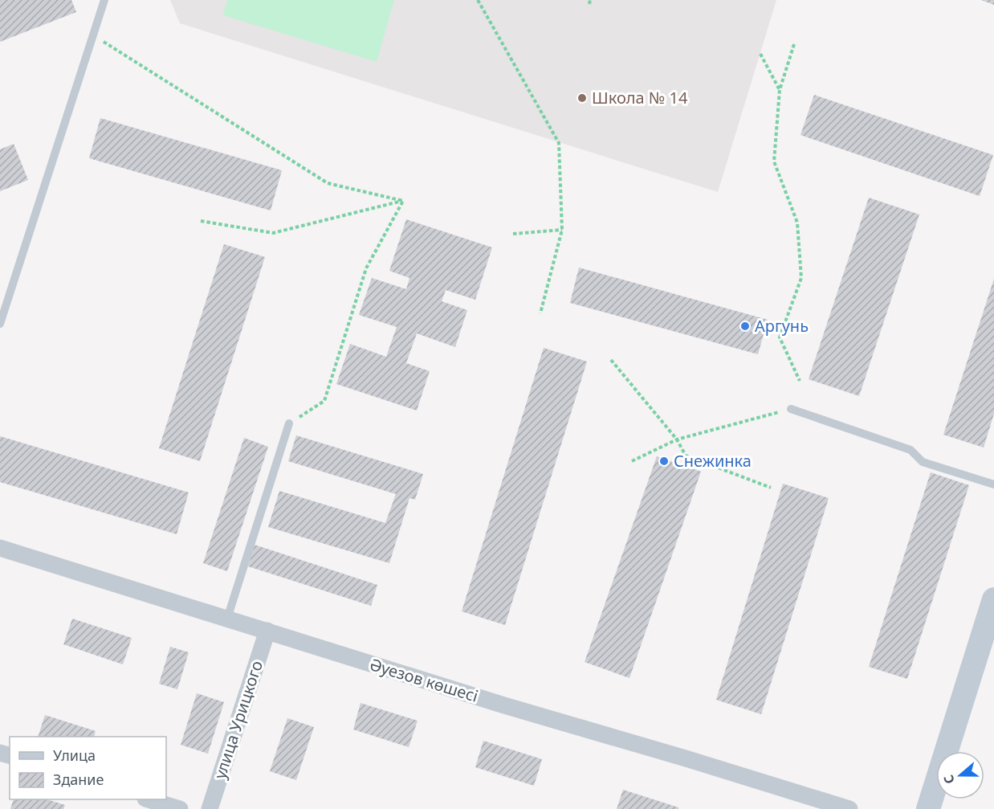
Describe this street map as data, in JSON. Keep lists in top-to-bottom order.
{
  "streets": {
    "street": ["Әуезов көшесі", "улица Урицкого"]
  },
  "crossings": [
    ["Әуезов көшесі", "улица Урицкого"]
  ],
  "places": ["Школа № 14", "Аргунь", "Снежинка"],
  "legend": ["Улица", "Здание"],
  "north": "left"
}
